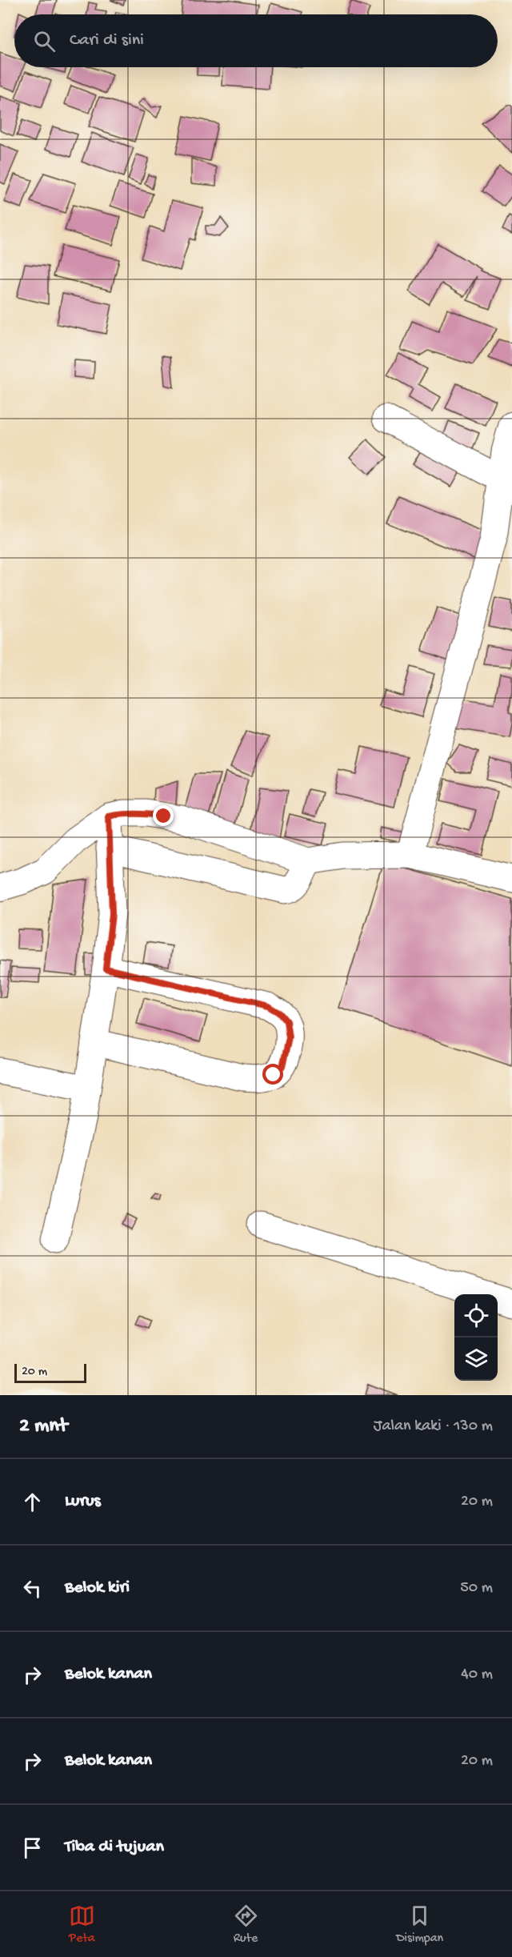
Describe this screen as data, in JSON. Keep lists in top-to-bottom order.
{
  "scale_bar": "20 m",
  "page": {
    "search": "Cari di sini",
    "scale": "20 m",
    "heading": ["2 mnt", "Jalan kaki · 130 m"],
    "list": [
      ["Lurus", "20 m"],
      ["Belok kiri", "50 m"],
      ["Belok kanan", "40 m"],
      ["Belok kanan", "20 m"],
      "Tiba di tujuan"
    ],
    "nav": ["Peta", "Rute", "Disimpan"]
  }
}
